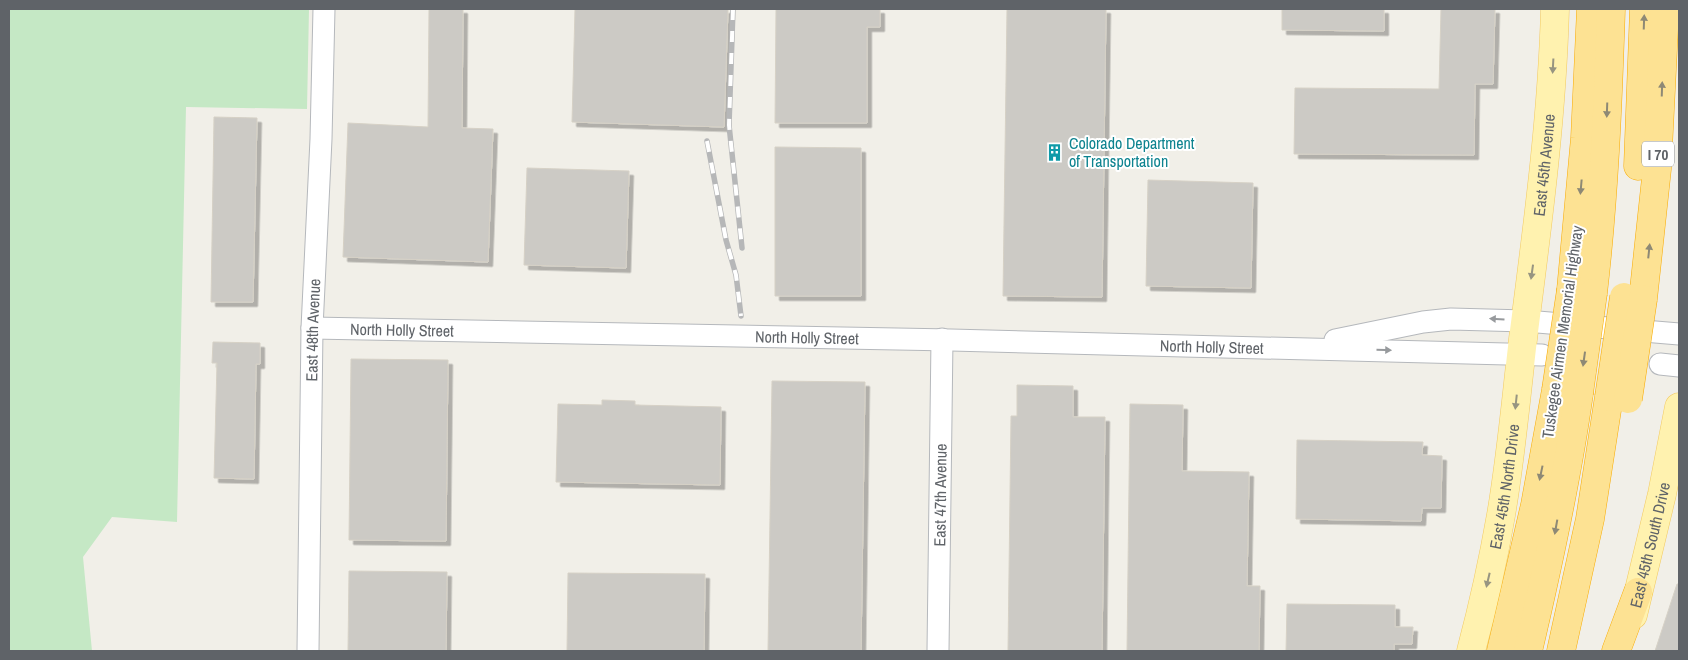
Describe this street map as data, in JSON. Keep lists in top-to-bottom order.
{
  "streets": {
    "highway": ["I 70", "Tuskegee Airmen Memorial Highway"],
    "main road": ["East 45th Avenue", "East 45th North Drive", "East 45th South Drive"],
    "street": ["East 48th Avenue", "North Holly Street", "East 47th Avenue"]
  },
  "crossings": [
    ["East 45th Avenue", "North Holly Street"],
    ["East 45th Avenue", "East 45th North Drive"],
    ["East 48th Avenue", "North Holly Street"],
    ["North Holly Street", "East 45th North Drive"],
    ["North Holly Street", "East 47th Avenue"]
  ],
  "one_way": ["East 45th Avenue", "East 45th North Drive"],
  "places": {
    "building": ["Colorado Department of Transportation"]
  }
}
